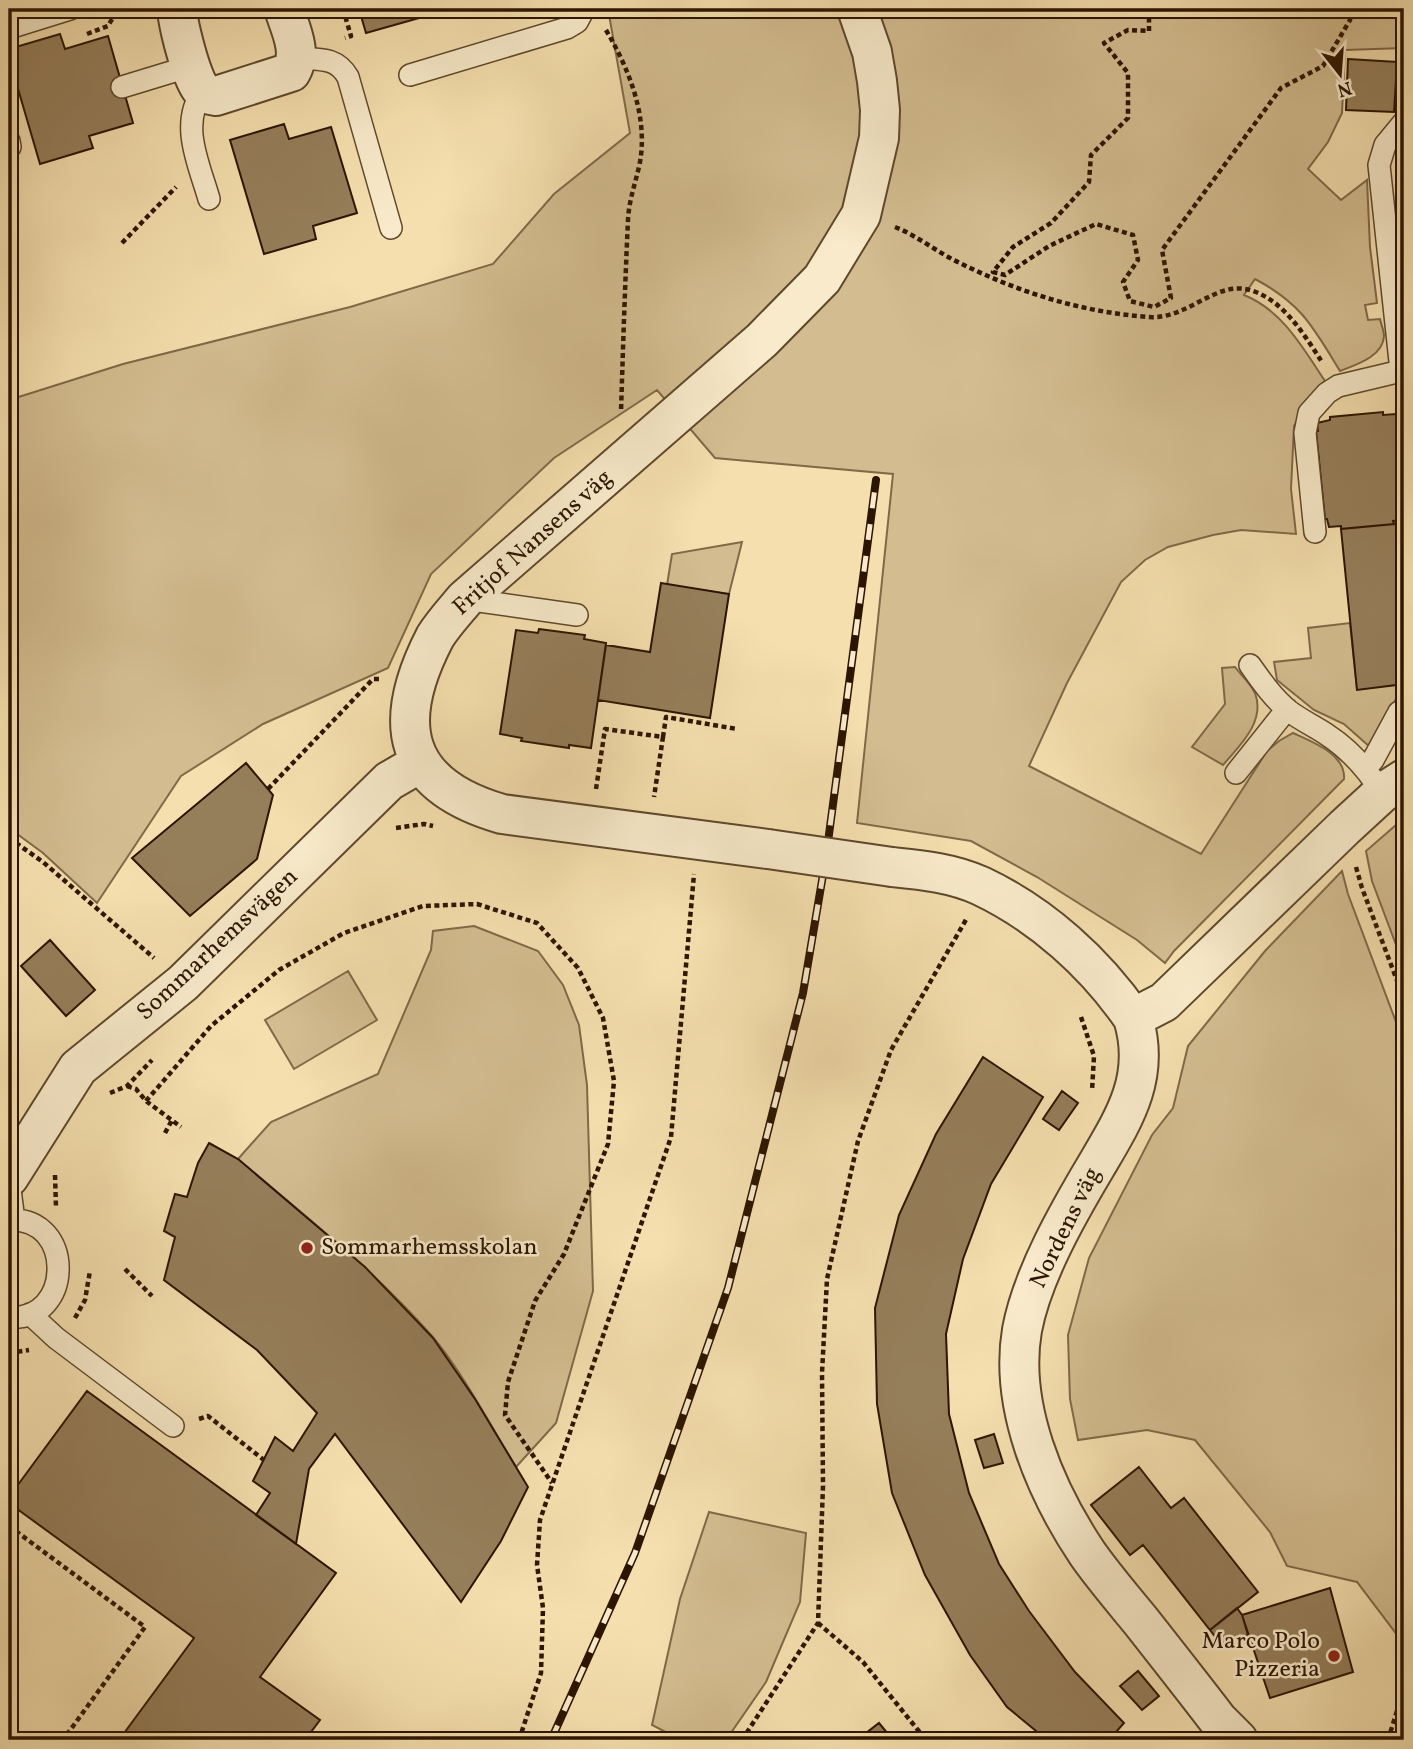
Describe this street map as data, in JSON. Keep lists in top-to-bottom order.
{
  "streets": {
    "street": ["Fritjof Nansens väg", "Sommarhemsvägen", "Nordens väg"]
  },
  "crossings": [
    ["Fritjof Nansens väg", "Sommarhemsvägen"],
    ["Fritjof Nansens väg", "Nordens väg"]
  ],
  "places": ["Sommarhemsskolan", "Marco Polo Pizzeria"],
  "north": "bottom"
}
